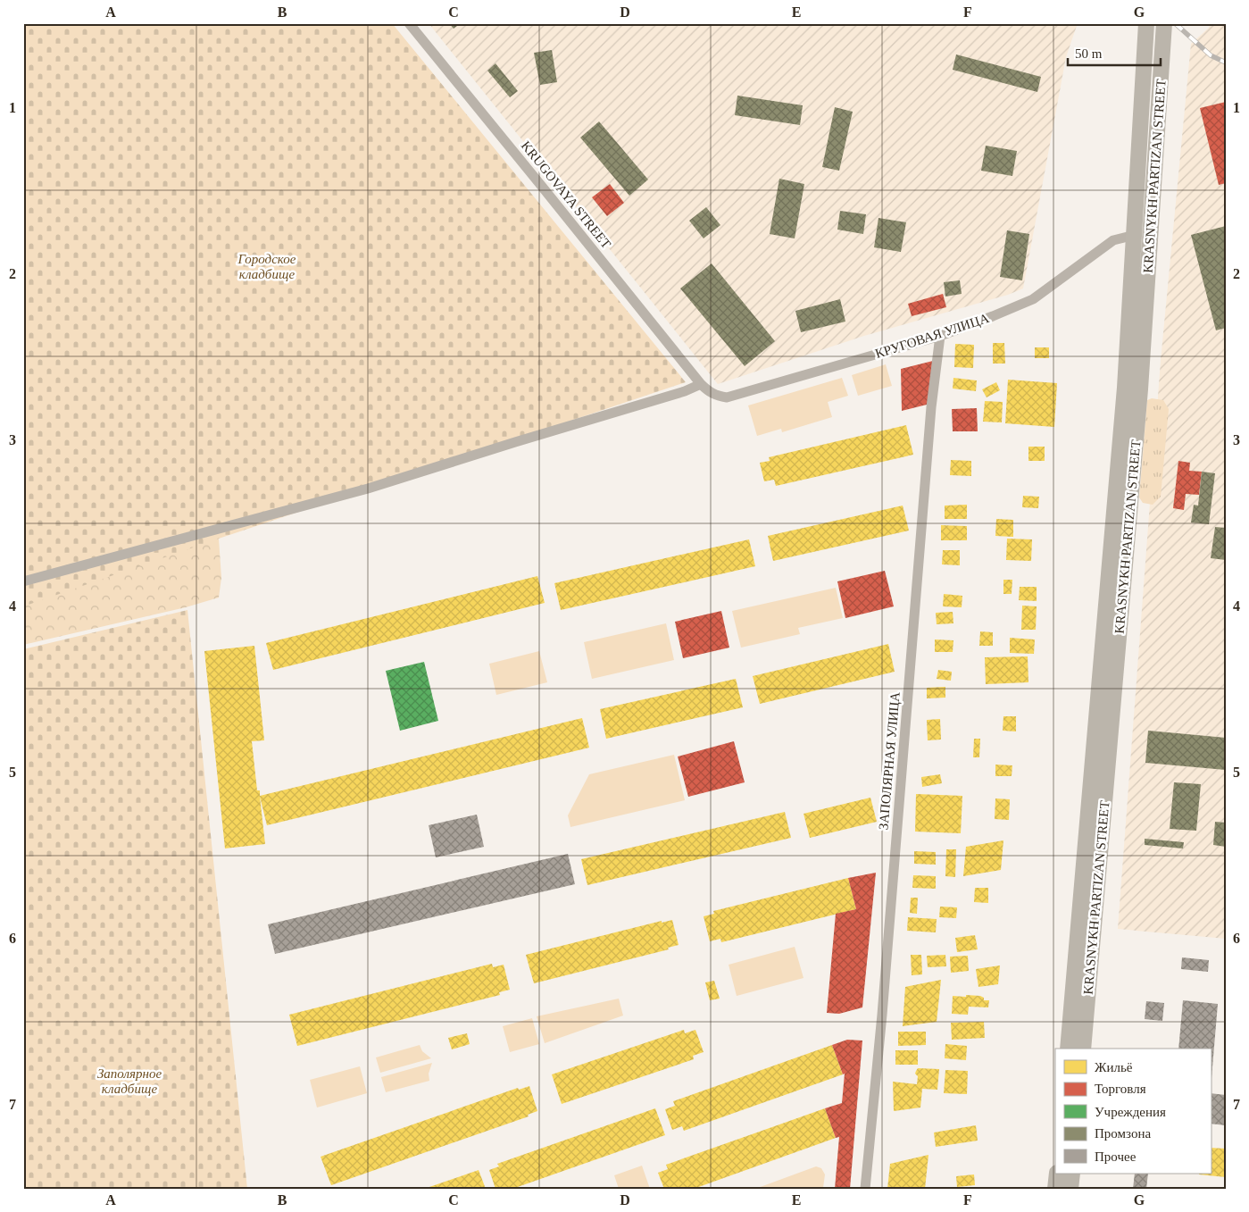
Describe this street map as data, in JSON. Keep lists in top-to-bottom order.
{
  "streets": {
    "main road": ["KRASNYKH PARTIZAN STREET"],
    "street": ["KRUGOVAYA STREET", "КРУГОВАЯ УЛИЦА", "ЗАПОЛЯРНАЯ УЛИЦА"]
  },
  "crossings": [
    ["KRASNYKH PARTIZAN STREET", "КРУГОВАЯ УЛИЦА"],
    ["KRUGOVAYA STREET", "КРУГОВАЯ УЛИЦА"],
    ["КРУГОВАЯ УЛИЦА", "ЗАПОЛЯРНАЯ УЛИЦА"]
  ],
  "parks": ["Городское кладбище", "Заполярное кладбище"],
  "legend": [
    "Жильё",
    "Торговля",
    "Учреждения",
    "Промзона",
    "Прочее"
  ],
  "scale_bar": "50 m",
  "grid": {
    "columns": [
      "A",
      "B",
      "C",
      "D",
      "E",
      "F",
      "G"
    ],
    "rows": [
      "1",
      "2",
      "3",
      "4",
      "5",
      "6",
      "7"
    ]
  }
}
